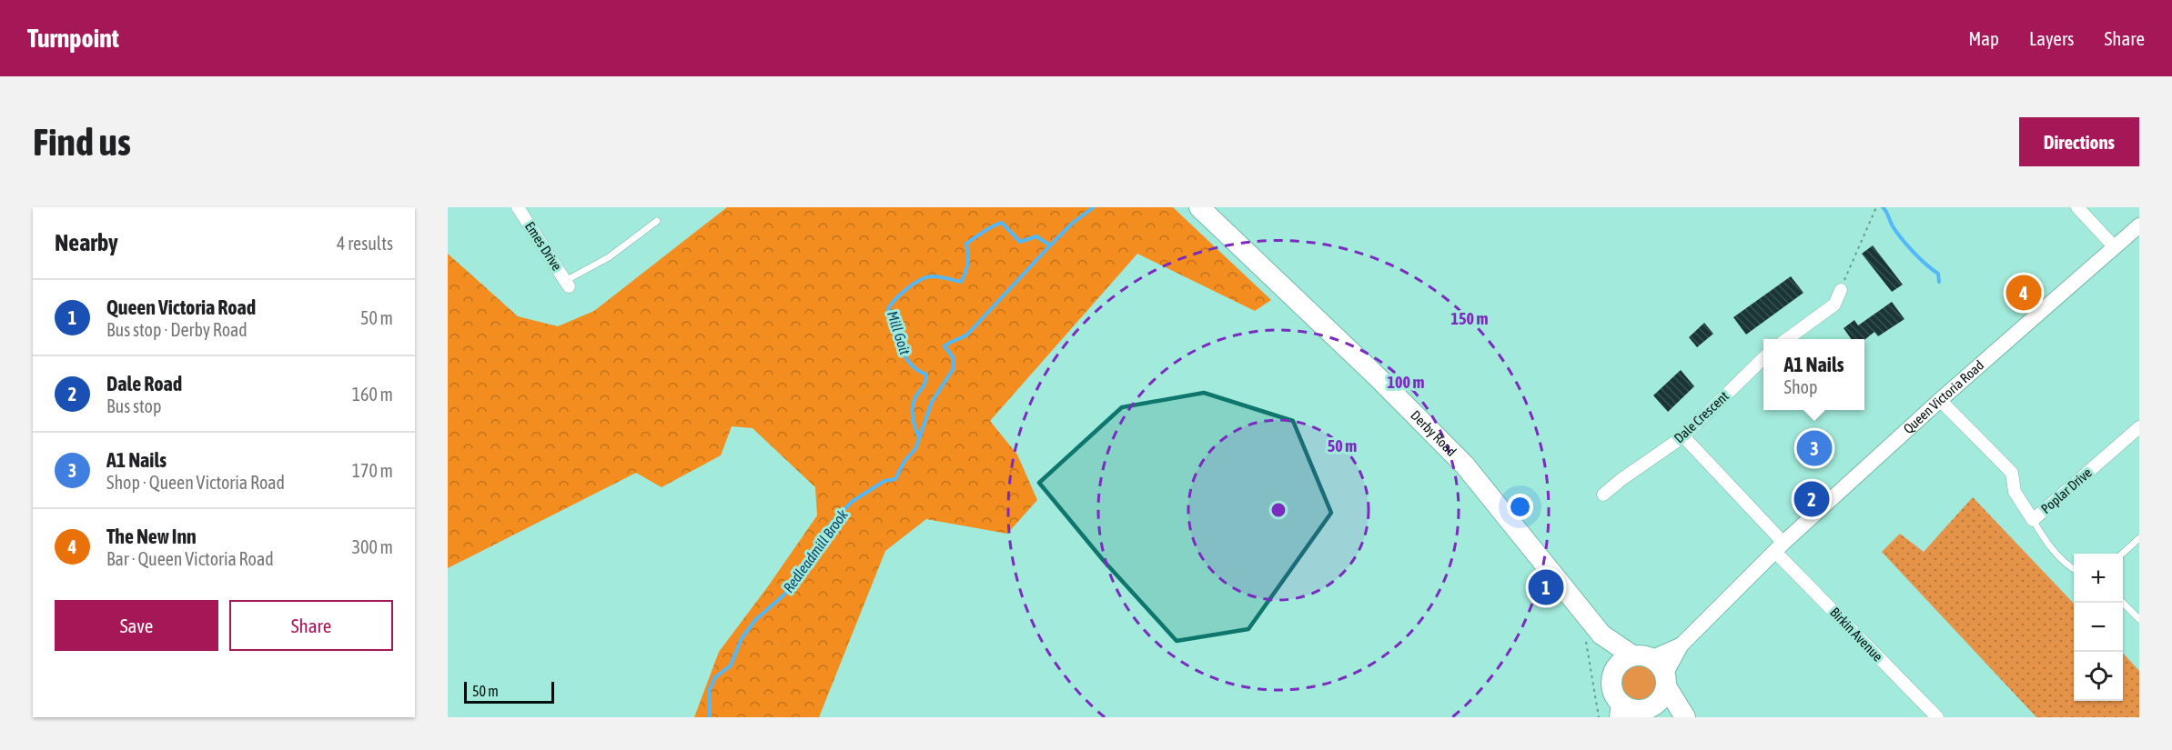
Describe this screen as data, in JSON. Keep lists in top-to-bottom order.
{
  "streets": {
    "highway": ["Derby Road"],
    "street": [
      "Emes Drive",
      "Queen Victoria Road",
      "Dale Crescent",
      "Poplar Drive",
      "Birkin Avenue"
    ]
  },
  "crossings": [
    ["Queen Victoria Road", "Derby Road"],
    ["Queen Victoria Road", "Poplar Drive"],
    ["Queen Victoria Road", "Birkin Avenue"],
    ["Dale Crescent", "Birkin Avenue"]
  ],
  "water": ["Mill Goit", "Redleadmill Brook"],
  "scale_bar": "50 m",
  "page": {
    "header": "Turnpoint",
    "nav": ["Map", "Layers", "Share"],
    "buttons": [
      "Directions",
      ["Save", "Share"]
    ],
    "title": "Find us",
    "heading": ["Nearby", "4 results"],
    "pins": [
      "4",
      "3",
      "2",
      "1"
    ],
    "list": [
      {
        "mark": "1",
        "name": "Queen Victoria Road",
        "note": "Bus stop · Derby Road",
        "value": "50 m"
      },
      {
        "mark": "2",
        "name": "Dale Road",
        "note": "Bus stop",
        "value": "160 m"
      },
      {
        "mark": "3",
        "name": "A1 Nails",
        "note": "Shop · Queen Victoria Road",
        "value": "170 m"
      },
      {
        "mark": "4",
        "name": "The New Inn",
        "note": "Bar · Queen Victoria Road",
        "value": "300 m"
      }
    ],
    "popup": ["A1 Nails", "Shop"],
    "map_buttons": ["+", "−"],
    "scale": "50 m"
  },
  "rings": ["150 m", "100 m", "50 m"]
}
